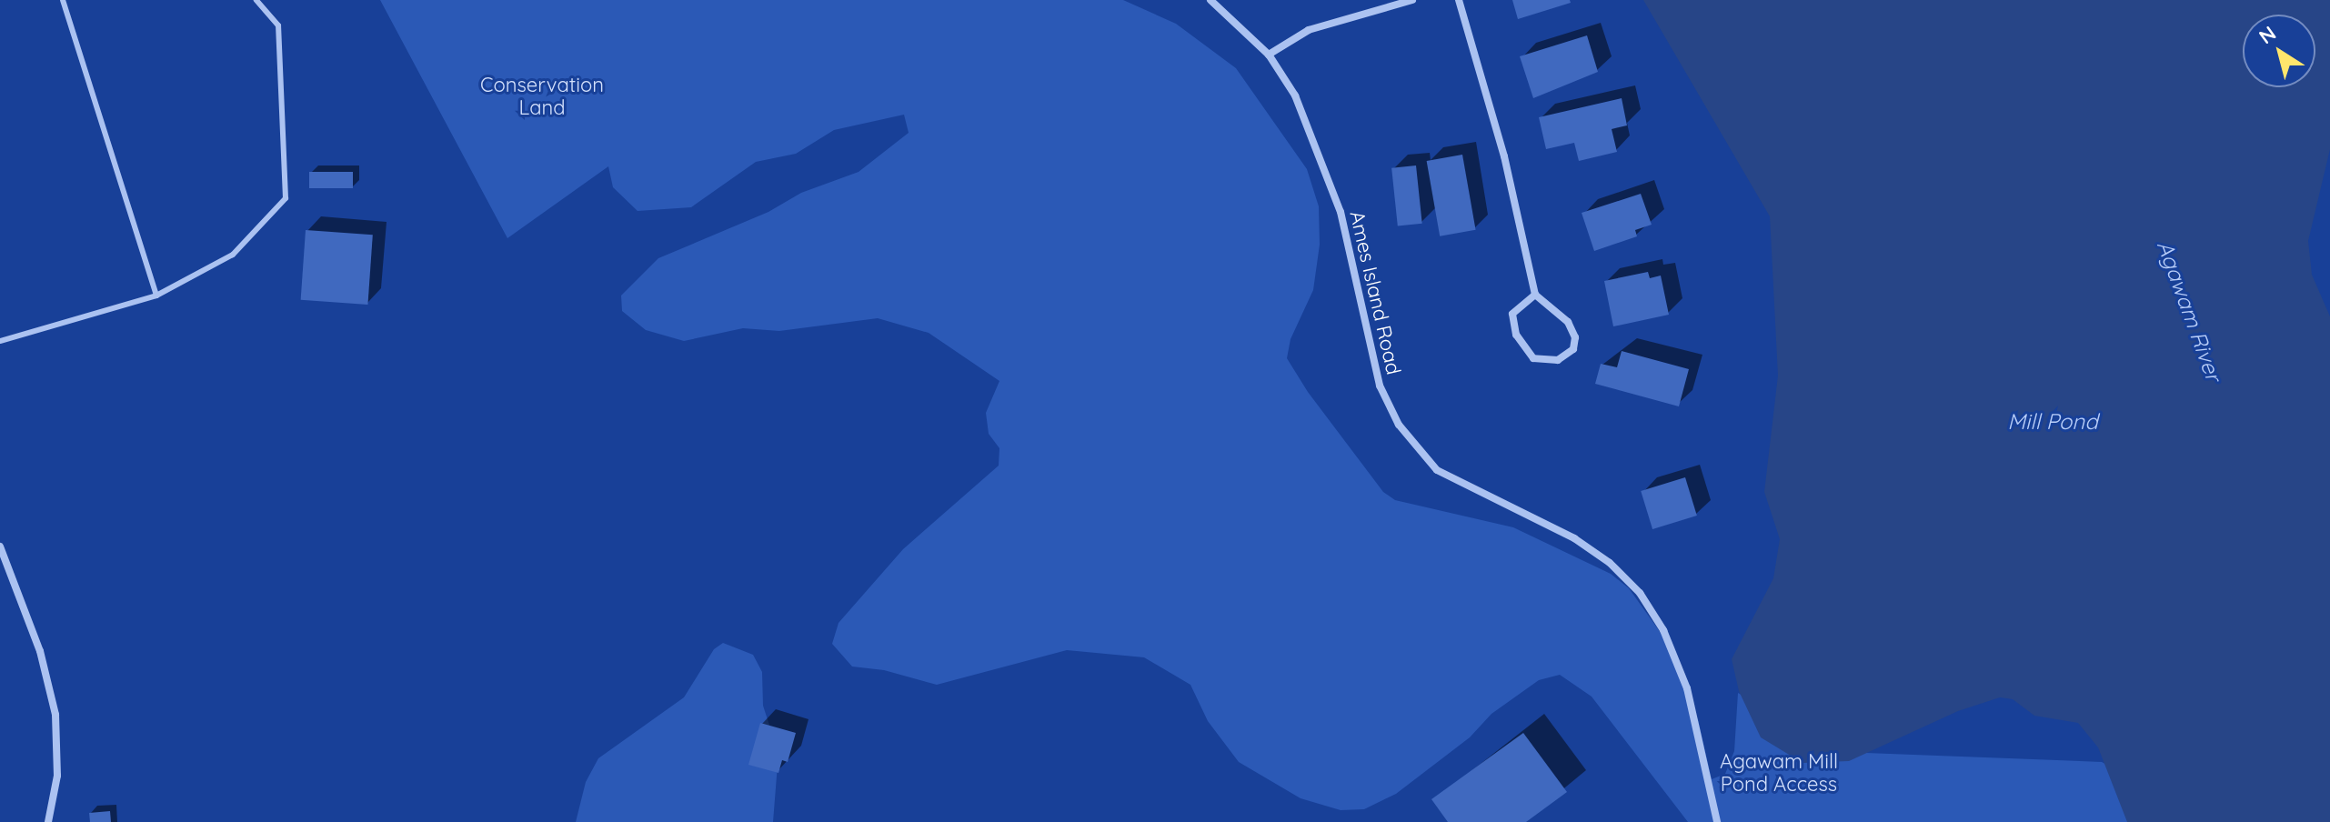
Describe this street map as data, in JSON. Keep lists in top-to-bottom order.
{
  "streets": {
    "street": ["Ames Island Road"]
  },
  "water": ["Agawam River", "Mill Pond"],
  "parks": ["Conservation Land", "Agawam Mill Pond Access"],
  "north": "top left"
}
